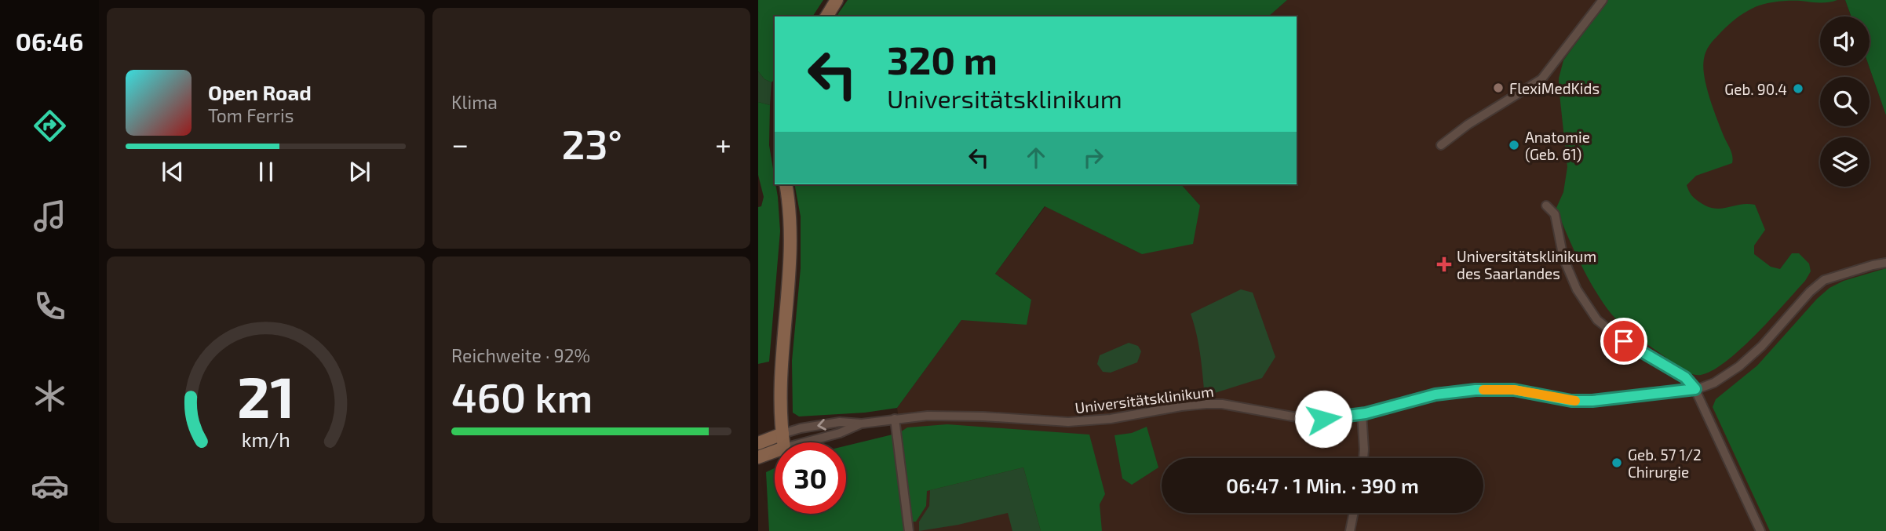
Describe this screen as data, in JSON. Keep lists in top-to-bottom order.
{
  "streets": {
    "street": ["Universitätsklinikum"]
  },
  "places": {
    "other": [
      "FlexiMedKids",
      "Geb. 90.4",
      "Anatomie (Geb. 61)",
      "Geb. 57 1/2 Chirurgie"
    ],
    "health": ["Universitätsklinikum des Saarlandes"]
  },
  "page": {
    "tabs": "06:46",
    "tile": [
      "Klima",
      ["Reichweite · 92%", "460 km"]
    ],
    "turn": ["320 m", "Universitätsklinikum"],
    "song": ["Open Road", "Tom Ferris"],
    "heat": ["−", "23°", "+"],
    "limit": "30",
    "trip": "06:47 · 1 Min. · 390 m",
    "gauge": ["21", "km/h"]
  }
}
